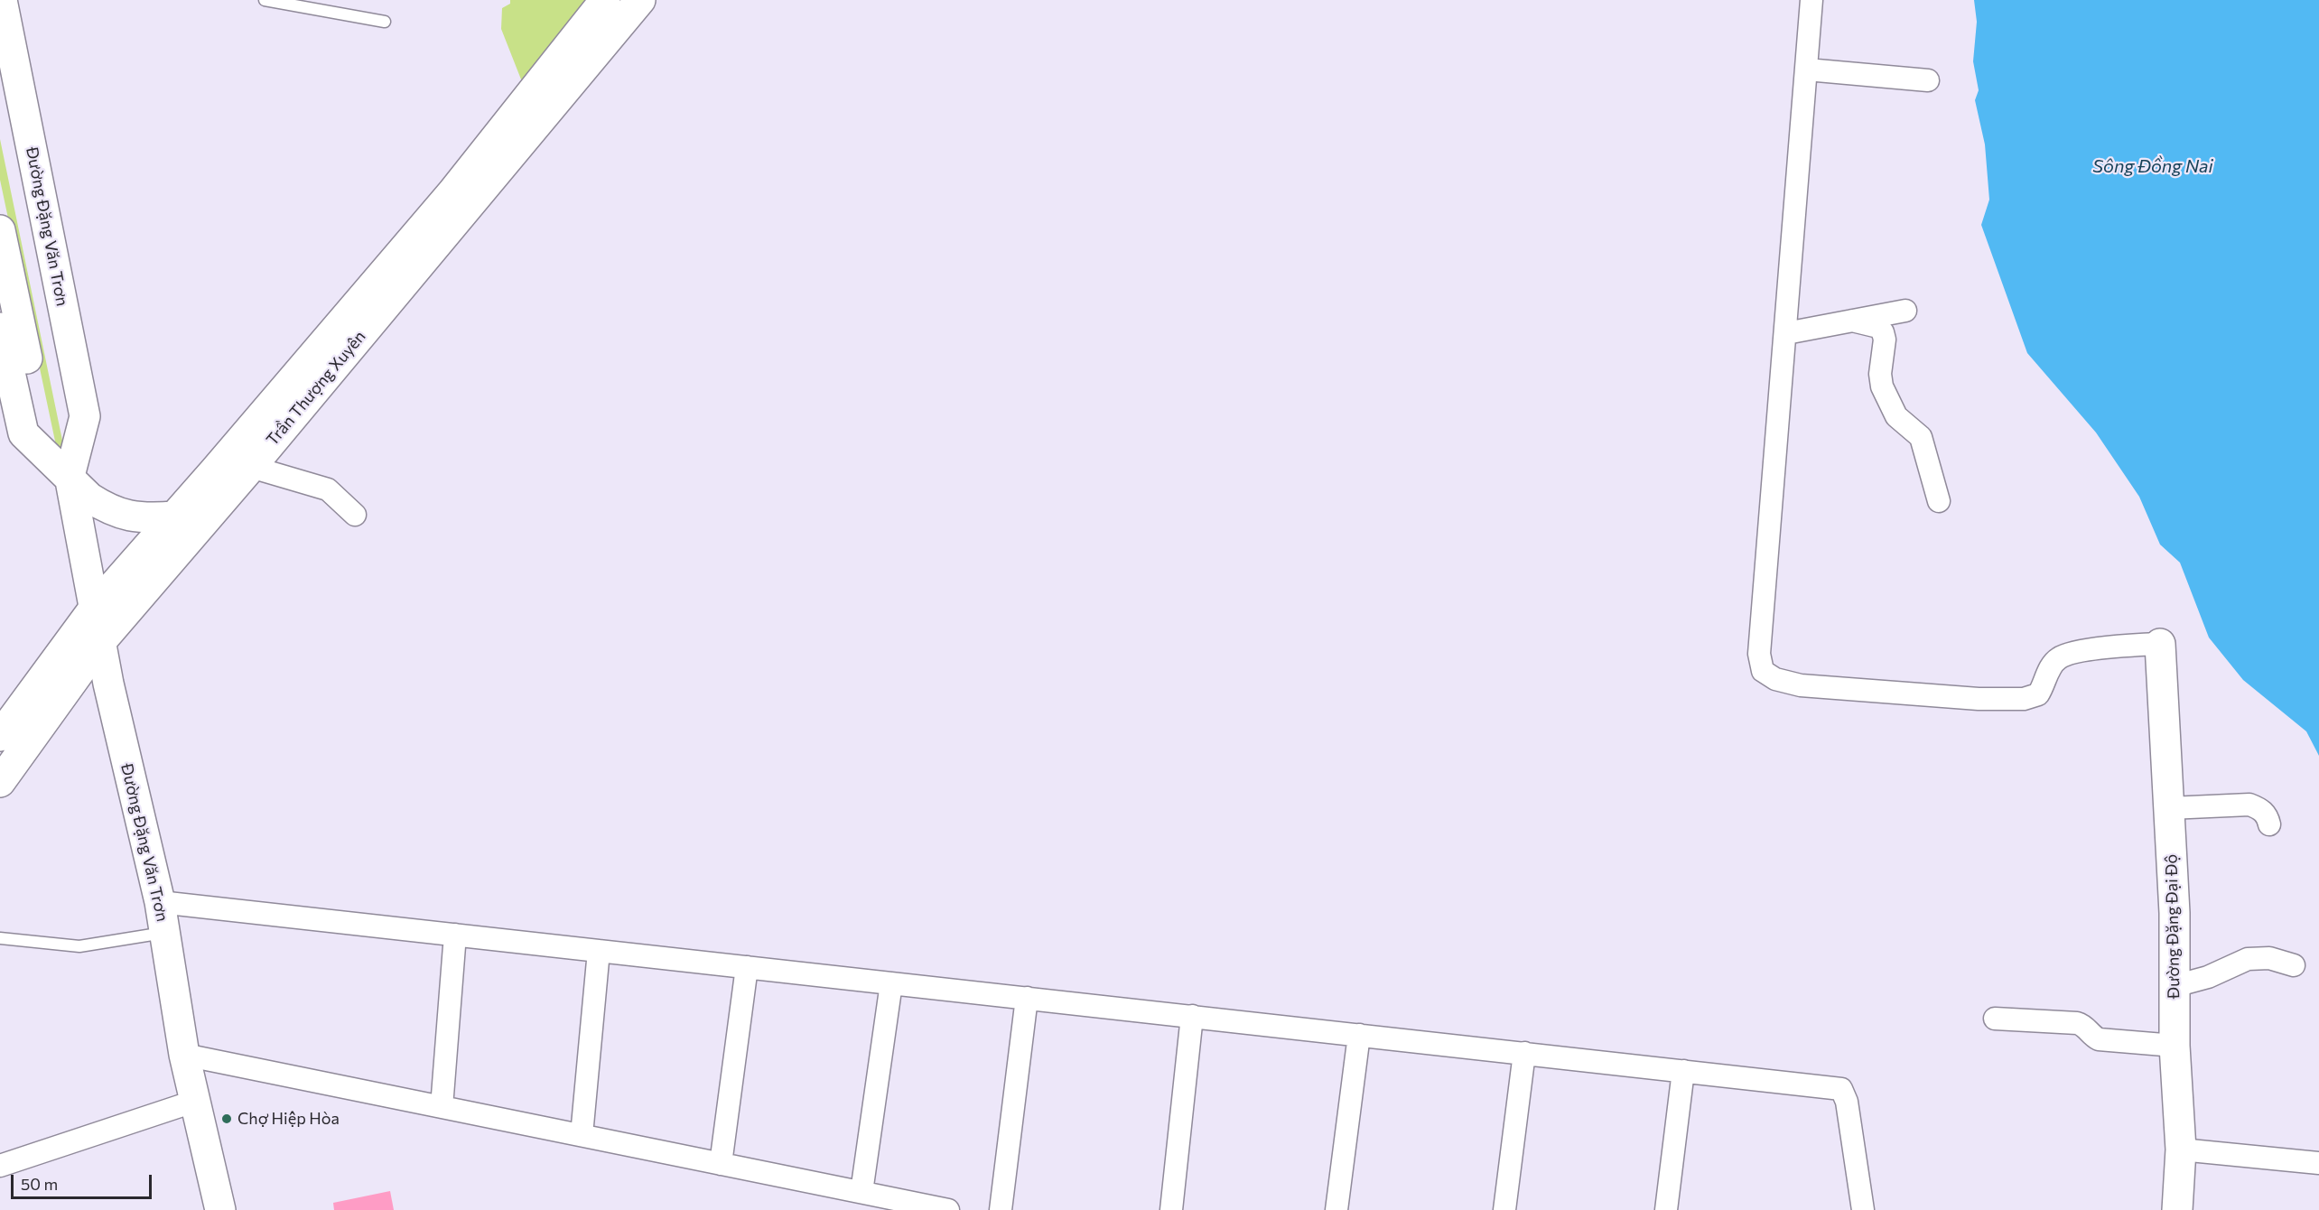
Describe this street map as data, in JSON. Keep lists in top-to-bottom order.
{
  "streets": {
    "main road": ["Đường Đặng Văn Trơn", "Trần Thượng Xuyên", "Đường Đặng Đại Độ"]
  },
  "crossings": [
    ["Đường Đặng Văn Trơn", "Trần Thượng Xuyên"]
  ],
  "water": ["Sông Đồng Nai"],
  "places": ["Chợ Hiệp Hòa"],
  "scale_bar": "50 m"
}
